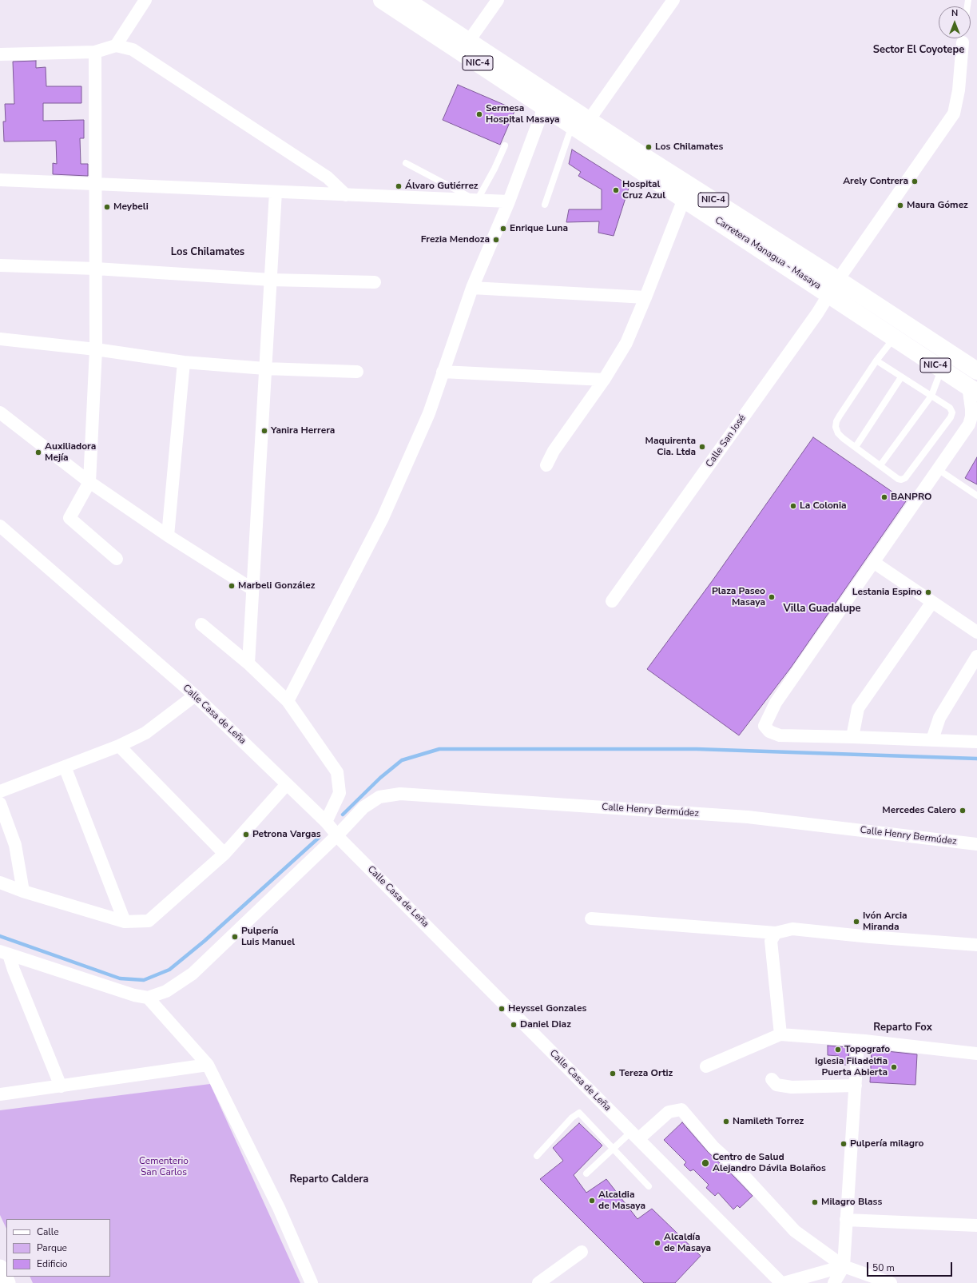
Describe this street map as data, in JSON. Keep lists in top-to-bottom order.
{
  "streets": {
    "highway": ["NIC-4", "Carretera Managua - Masaya"],
    "street": ["Calle San José", "Calle Casa de Leña", "Calle Henry Bermúdez"]
  },
  "crossings": [
    ["Carretera Managua - Masaya", "Calle San José"],
    ["Calle Casa de Leña", "Calle Henry Bermúdez"]
  ],
  "districts": [
    "Sector El Coyotepe",
    "Los Chilamates",
    "Villa Guadalupe",
    "Reparto Fox",
    "Reparto Caldera"
  ],
  "parks": ["Cementerio San Carlos"],
  "places": [
    "Sermesa Hospital Masaya",
    "Los Chilamates",
    "Arely Contrera",
    "Álvaro Gutiérrez",
    "Hospital Cruz Azul",
    "Maura Gómez",
    "Meybeli",
    "Enrique Luna",
    "Frezia Mendoza",
    "Yanira Herrera",
    "Maquirenta Cia. Ltda",
    "Auxiliadora Mejía",
    "BANPRO",
    "La Colonia",
    "Marbeli González",
    "Lestania Espino",
    "Plaza Paseo Masaya",
    "Mercedes Calero",
    "Petrona Vargas",
    "Ivón Arcia Miranda",
    "Pulpería Luis Manuel",
    "Heyssel Gonzales",
    "Daniel Diaz",
    "Topografo",
    "Iglesia Filadelfia Puerta Abierta",
    "Tereza Ortiz",
    "Namileth Torrez",
    "Pulpería milagro",
    "Centro de Salud Alejandro Dávila Bolaños",
    "Alcaldia de Masaya",
    "Milagro Blass",
    "Alcaldía de Masaya"
  ],
  "legend": ["Calle", "Parque", "Edificio"],
  "scale_bar": "50 m",
  "north": "top"
}
